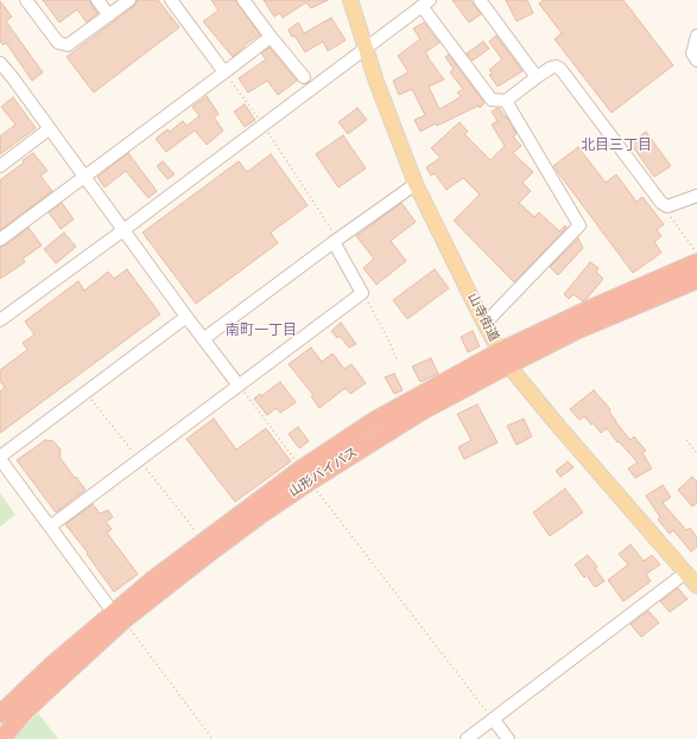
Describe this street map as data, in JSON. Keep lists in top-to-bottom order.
{
  "streets": {
    "highway": ["山形バイパス"],
    "main road": ["山寺街道"]
  },
  "crossings": [
    ["山寺街道", "山形バイパス"]
  ],
  "districts": ["北目三丁目", "南町一丁目"]
}
